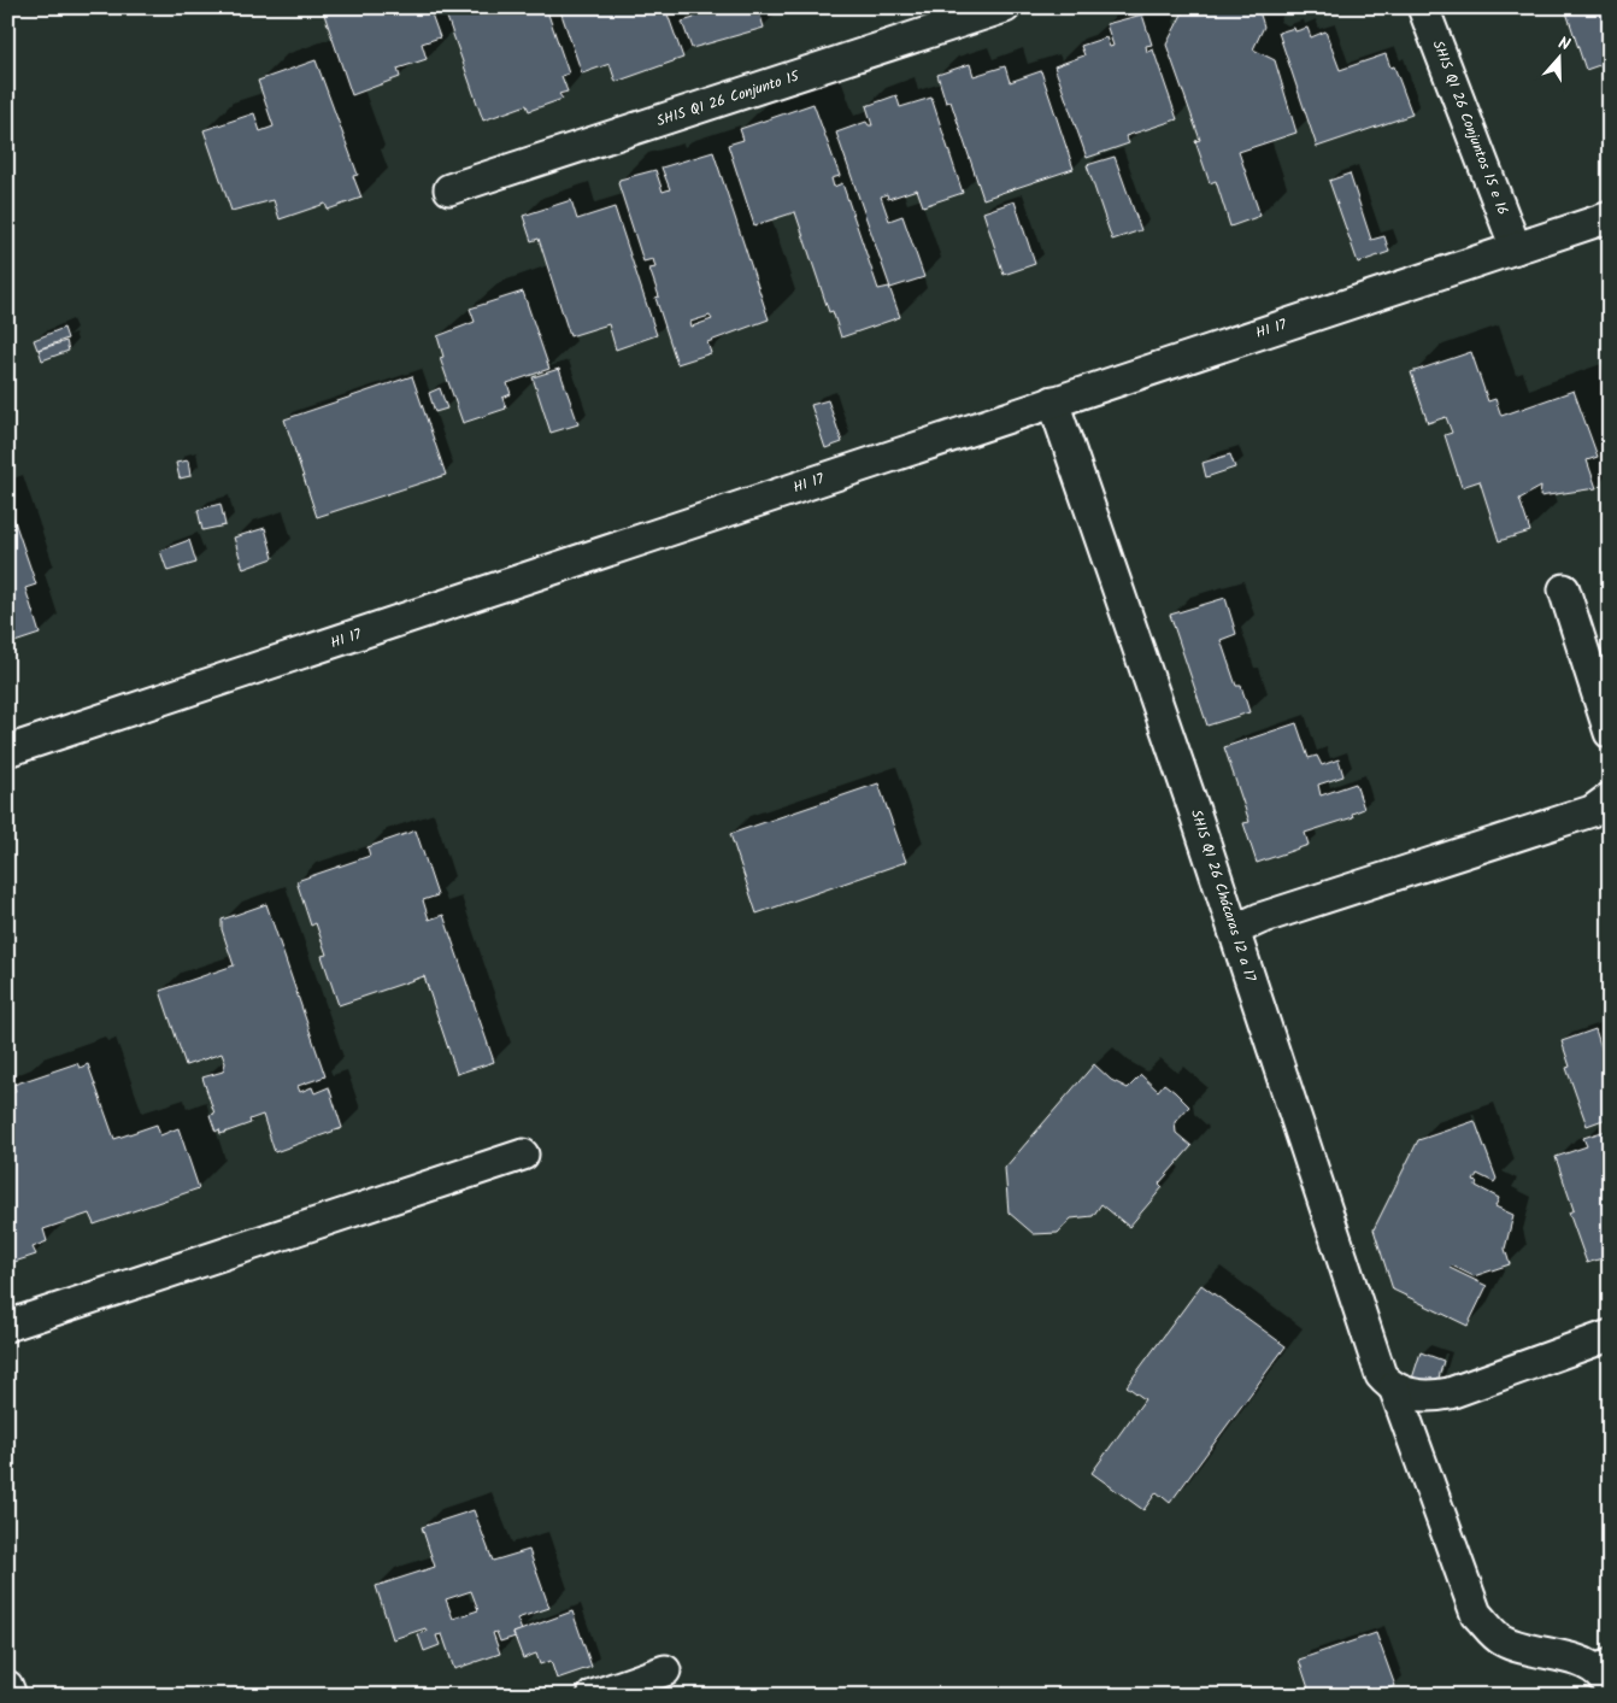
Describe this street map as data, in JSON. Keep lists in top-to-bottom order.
{
  "streets": {
    "street": [
      "SHIS QI 26 Conjunto 15",
      "SHIS QI 26 Conjuntos 15 e 16",
      "HI 17",
      "SHIS QI 26 Chácaras 12 a 17"
    ]
  },
  "crossings": [
    ["SHIS QI 26 Conjuntos 15 e 16", "HI 17"],
    ["HI 17", "SHIS QI 26 Chácaras 12 a 17"]
  ],
  "north": "top"
}
